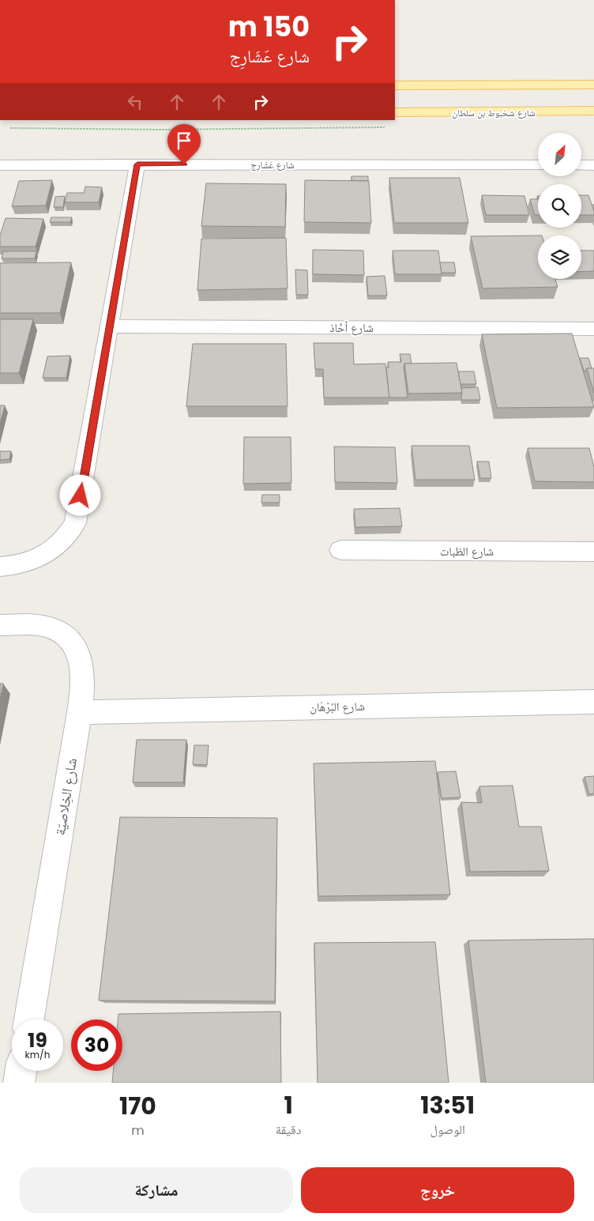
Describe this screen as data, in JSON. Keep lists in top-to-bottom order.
{
  "streets": {
    "main road": ["شارع شخبوط بن سلطان"],
    "street": [
      "شارع عَشَارِج",
      "شارع أخّاذ",
      "شارع الظبات",
      "شارع البُرْهَان",
      "شارع الخِلاصيّة"
    ]
  },
  "crossings": [
    ["شارع البُرْهَان", "شارع الخِلاصيّة"]
  ],
  "north": "top right",
  "page": {
    "turn": ["150 m", "شارع عَشَارِج"],
    "speed": "19 km/h",
    "limit": "30",
    "eta": [
      "13:51",
      "الوصول",
      "1",
      "دقيقة",
      "170",
      "m"
    ],
    "buttons": ["خروج", "مشاركة"]
  }
}
